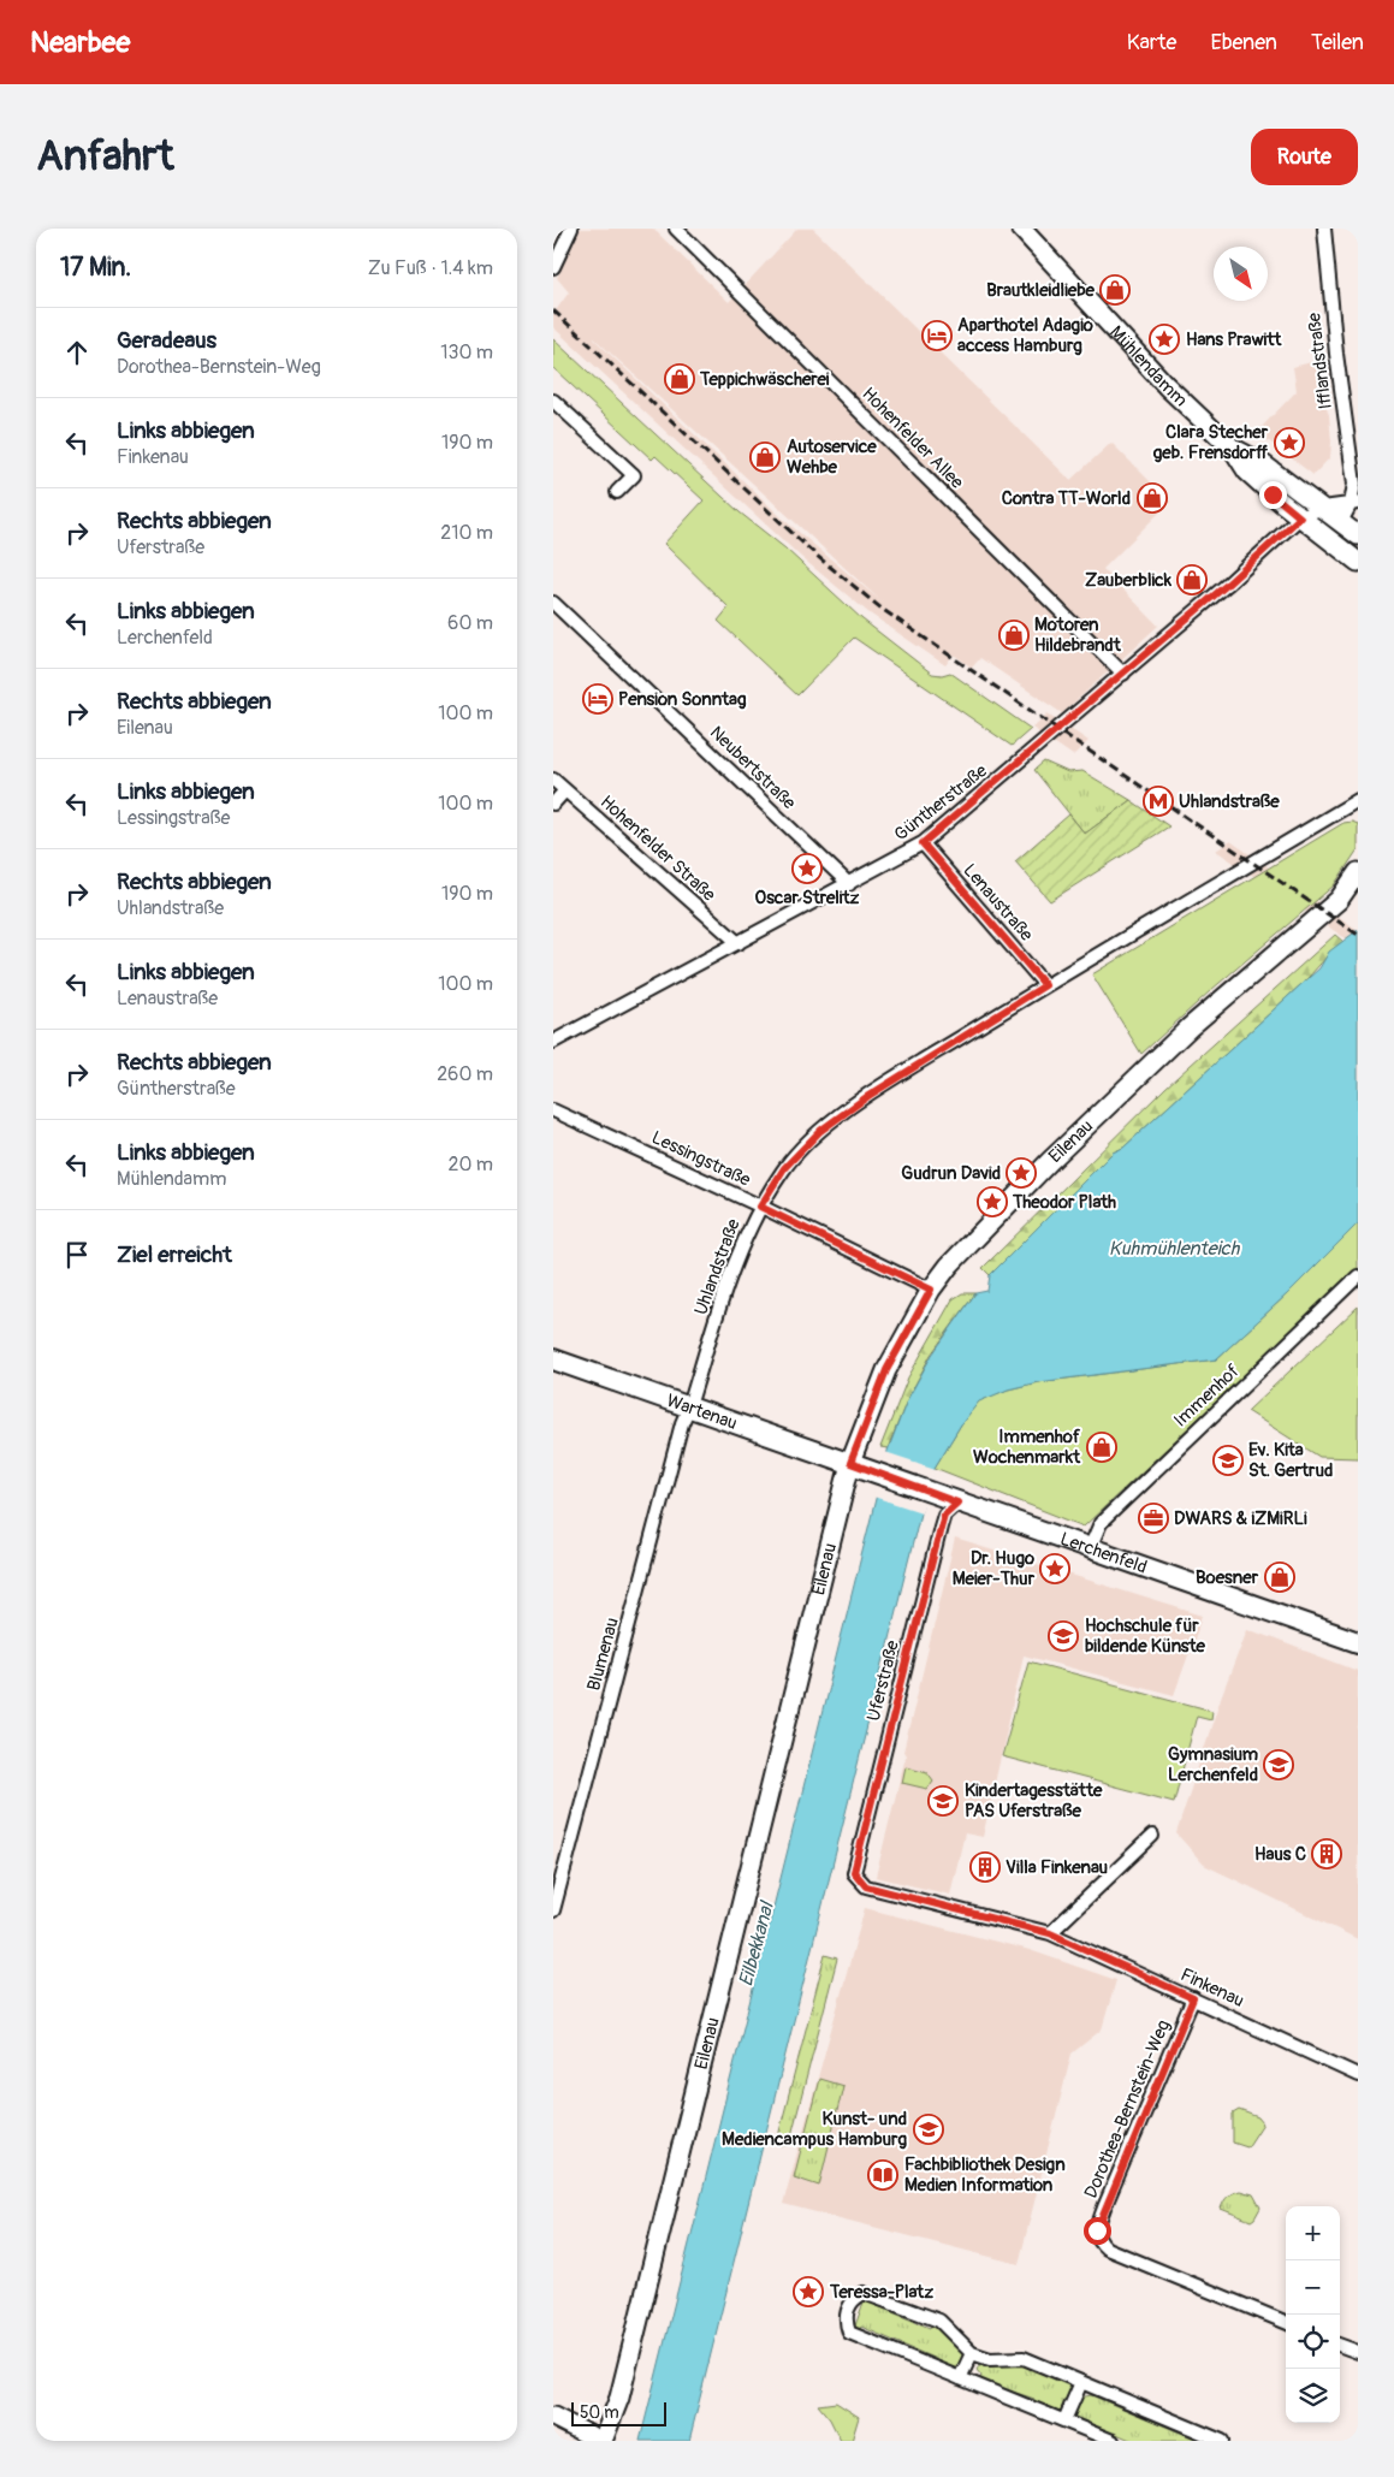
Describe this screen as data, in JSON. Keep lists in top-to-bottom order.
{
  "streets": {
    "main road": ["Wartenau", "Lerchenfeld"],
    "street": [
      "Ifflandstraße",
      "Mühlendamm",
      "Hohenfelder Allee",
      "Neubertstraße",
      "Güntherstraße",
      "Hohenfelder Straße",
      "Lenaustraße",
      "Eilenau",
      "Lessingstraße",
      "Uhlandstraße",
      "Immenhof",
      "Blumenau",
      "Uferstraße",
      "Finkenau",
      "Dorothea-Bernstein-Weg"
    ]
  },
  "crossings": [
    ["Ifflandstraße", "Mühlendamm"],
    ["Ifflandstraße", "Güntherstraße"],
    ["Mühlendamm", "Güntherstraße"],
    ["Hohenfelder Allee", "Güntherstraße"],
    ["Neubertstraße", "Güntherstraße"],
    ["Güntherstraße", "Hohenfelder Straße"],
    ["Güntherstraße", "Lenaustraße"],
    ["Lenaustraße", "Uhlandstraße"],
    ["Eilenau", "Lessingstraße"],
    ["Eilenau", "Wartenau"],
    ["Eilenau", "Lerchenfeld"],
    ["Lessingstraße", "Uhlandstraße"],
    ["Uhlandstraße", "Wartenau"],
    ["Uhlandstraße", "Blumenau"],
    ["Immenhof", "Lerchenfeld"],
    ["Wartenau", "Lerchenfeld"],
    ["Wartenau", "Blumenau"],
    ["Lerchenfeld", "Uferstraße"],
    ["Uferstraße", "Finkenau"],
    ["Finkenau", "Dorothea-Bernstein-Weg"]
  ],
  "water": ["Kuhmühlenteich", "Eilbekkanal"],
  "places": {
    "shop": [
      "Brautkleidliebe",
      "Teppichwäscherei",
      "Autoservice Wehbe",
      "Contra TT-World",
      "Zauberblick",
      "Motoren Hildebrandt",
      "Immenhof Wochenmarkt",
      "Boesner"
    ],
    "hotel": ["Aparthotel Adagio access Hamburg", "Pension Sonntag"],
    "place": [
      "Hans Prawitt",
      "Clara Stecher geb. Frensdorff",
      "Oscar Strelitz",
      "Gudrun David",
      "Theodor Plath",
      "Dr. Hugo Meier-Thur",
      "Teressa-Platz"
    ],
    "metro station": ["Uhlandstraße"],
    "school or university": [
      "Ev. Kita St. Gertrud",
      "Hochschule für bildende Künste",
      "Gymnasium Lerchenfeld",
      "Kindertagesstätte PAS Uferstraße",
      "Kunst- und Mediencampus Hamburg"
    ],
    "office": ["DWARS & iZMiRLi"],
    "building": ["Haus C", "Villa Finkenau"],
    "library": ["Fachbibliothek Design Medien Information"]
  },
  "scale_bar": "50 m",
  "north": "bottom right",
  "page": {
    "header": "Nearbee",
    "nav": ["Karte", "Ebenen", "Teilen"],
    "buttons": "Route",
    "title": "Anfahrt",
    "heading": ["17 Min.", "Zu Fuß · 1.4 km"],
    "list": [
      ["Geradeaus", "Dorothea-Bernstein-Weg", "130 m"],
      ["Links abbiegen", "Finkenau", "190 m"],
      ["Rechts abbiegen", "Uferstraße", "210 m"],
      ["Links abbiegen", "Lerchenfeld", "60 m"],
      ["Rechts abbiegen", "Eilenau", "100 m"],
      ["Links abbiegen", "Lessingstraße", "100 m"],
      ["Rechts abbiegen", "Uhlandstraße", "190 m"],
      ["Links abbiegen", "Lenaustraße", "100 m"],
      ["Rechts abbiegen", "Güntherstraße", "260 m"],
      ["Links abbiegen", "Mühlendamm", "20 m"],
      "Ziel erreicht"
    ],
    "map_buttons": ["+", "−"],
    "scale": "50 m"
  }
}
